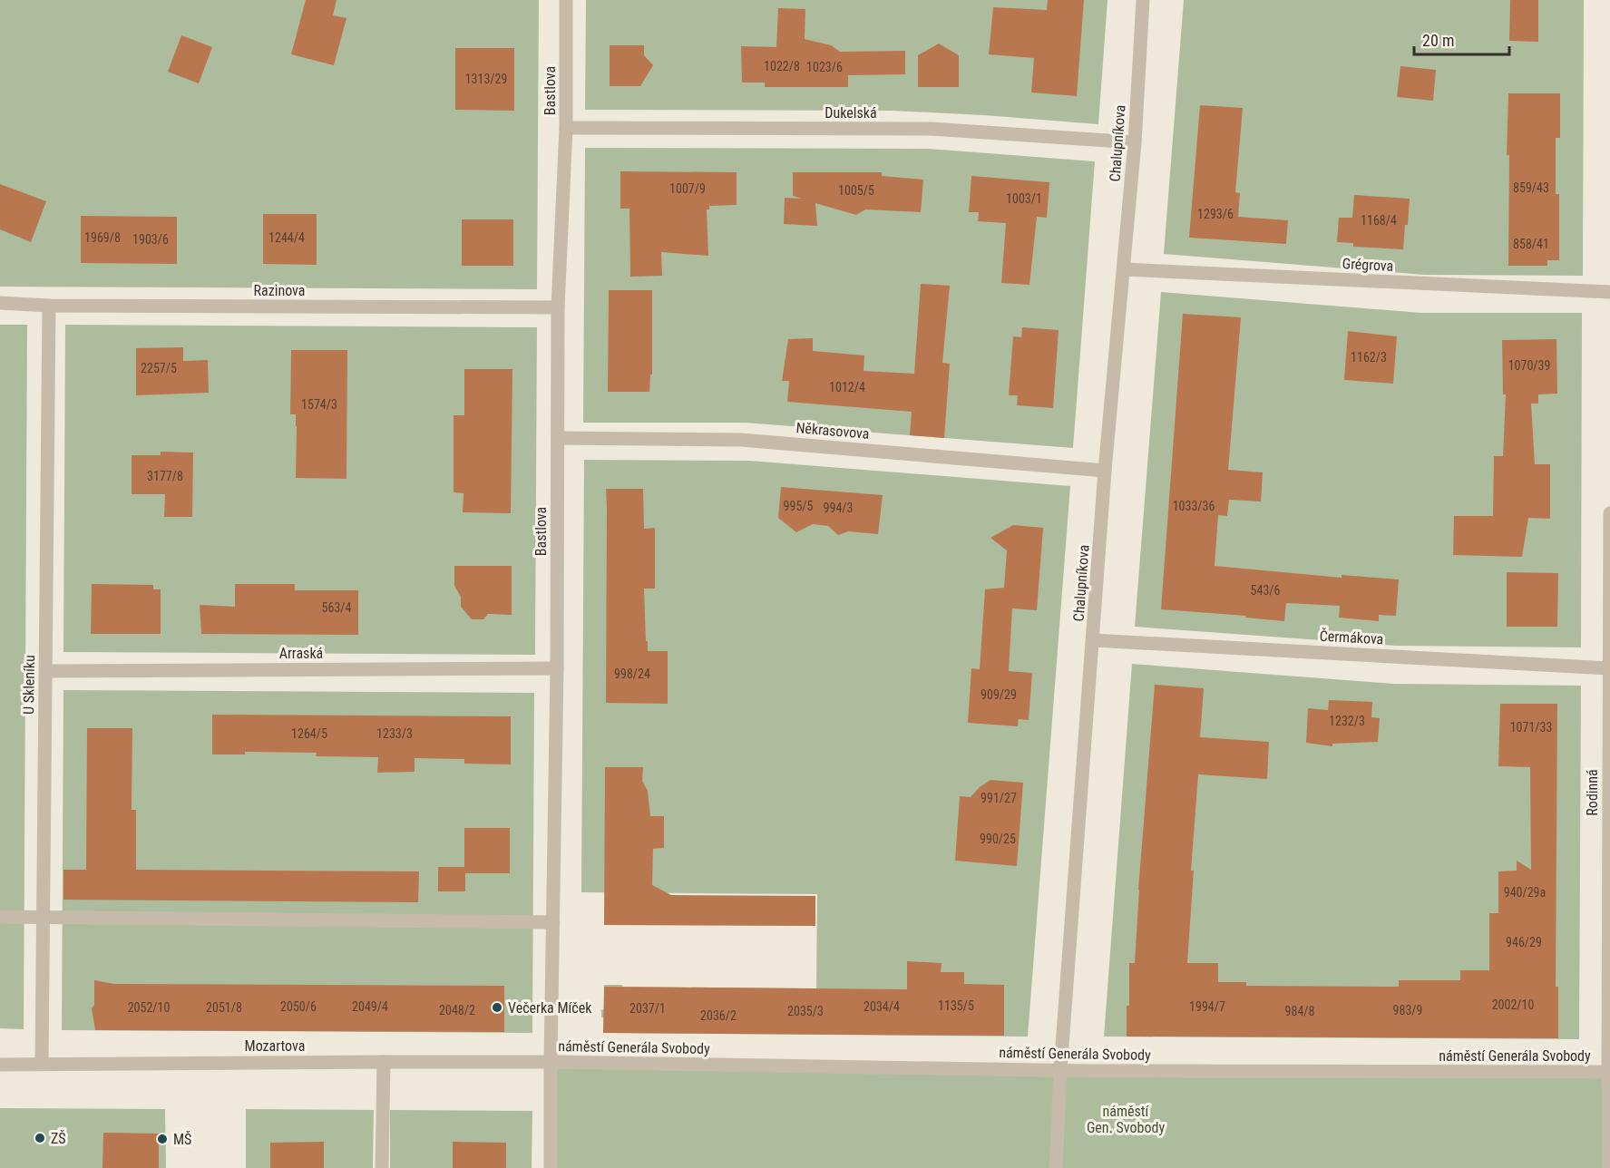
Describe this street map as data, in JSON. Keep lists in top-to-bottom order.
{
  "streets": {
    "street": [
      "Bastlova",
      "Dukelská",
      "Chalupníkova",
      "Grégrova",
      "Razinova",
      "Někrasovova",
      "Čermákova",
      "Arraská",
      "U Skleníku",
      "Rodinná",
      "Mozartova",
      "náměstí Generála Svobody"
    ]
  },
  "crossings": [
    ["Bastlova", "Dukelská"],
    ["Bastlova", "Razinova"],
    ["Bastlova", "Někrasovova"],
    ["Bastlova", "Arraská"],
    ["Bastlova", "Mozartova"],
    ["Bastlova", "náměstí Generála Svobody"],
    ["Dukelská", "Chalupníkova"],
    ["Chalupníkova", "Grégrova"],
    ["Chalupníkova", "Někrasovova"],
    ["Chalupníkova", "Čermákova"],
    ["Chalupníkova", "náměstí Generála Svobody"],
    ["Razinova", "U Skleníku"],
    ["Čermákova", "Rodinná"],
    ["Arraská", "U Skleníku"],
    ["U Skleníku", "Mozartova"],
    ["Rodinná", "náměstí Generála Svobody"],
    ["Mozartova", "náměstí Generála Svobody"]
  ],
  "parks": ["náměstí Gen. Svobody"],
  "places": ["Večerka Míček", "ZŠ", "MŠ"],
  "house_numbers": [
    "1022/8",
    "1023/6",
    "1313/29",
    "859/43",
    "1007/9",
    "1005/5",
    "1003/1",
    "1293/6",
    "1168/4",
    "1969/8",
    "1244/4",
    "1903/6",
    "858/41",
    "1162/3",
    "1070/39",
    "2257/5",
    "1012/4",
    "1574/3",
    "3177/8",
    "995/5",
    "1033/36",
    "994/3",
    "543/6",
    "563/4",
    "998/24",
    "909/29",
    "1232/3",
    "1071/33",
    "1264/5",
    "1233/3",
    "991/27",
    "990/25",
    "940/29a",
    "946/29",
    "2002/10",
    "1135/5",
    "2050/6",
    "2049/4",
    "2034/4",
    "1994/7",
    "2052/10",
    "2051/8",
    "2037/1",
    "2048/2",
    "983/9",
    "2035/3",
    "984/8",
    "2036/2"
  ],
  "scale_bar": "20 m"
}
